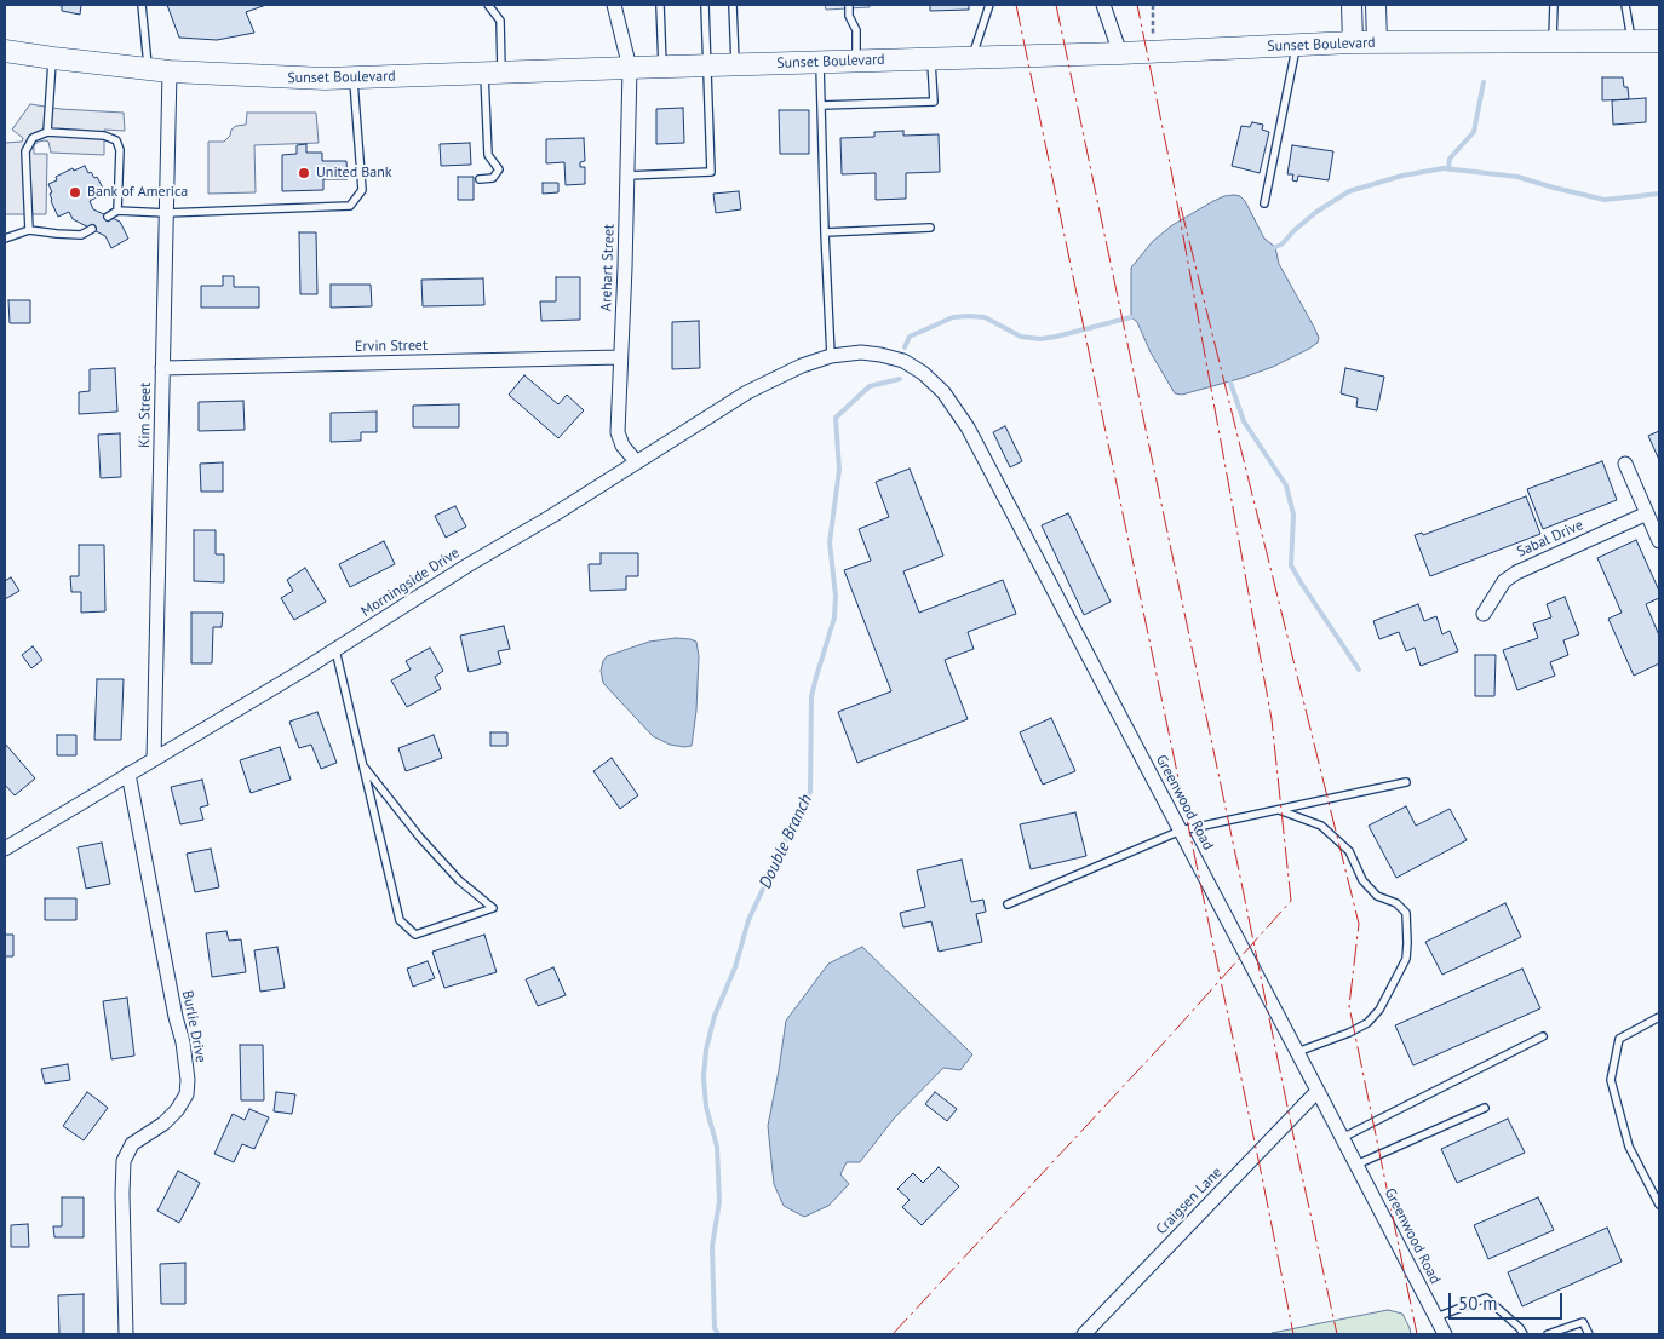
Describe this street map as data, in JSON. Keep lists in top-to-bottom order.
{
  "streets": {
    "main road": ["Sunset Boulevard"],
    "street": [
      "Arehart Street",
      "Ervin Street",
      "Kim Street",
      "Sabal Drive",
      "Morningside Drive",
      "Greenwood Road",
      "Burlie Drive",
      "Craigsen Lane"
    ]
  },
  "crossings": [
    ["Sunset Boulevard", "Arehart Street"],
    ["Sunset Boulevard", "Kim Street"],
    ["Arehart Street", "Ervin Street"],
    ["Arehart Street", "Morningside Drive"],
    ["Ervin Street", "Kim Street"],
    ["Kim Street", "Morningside Drive"],
    ["Morningside Drive", "Greenwood Road"],
    ["Morningside Drive", "Burlie Drive"],
    ["Greenwood Road", "Craigsen Lane"]
  ],
  "water": ["Double Branch"],
  "places": ["United Bank", "Bank of America"],
  "scale_bar": "50 m"
}
